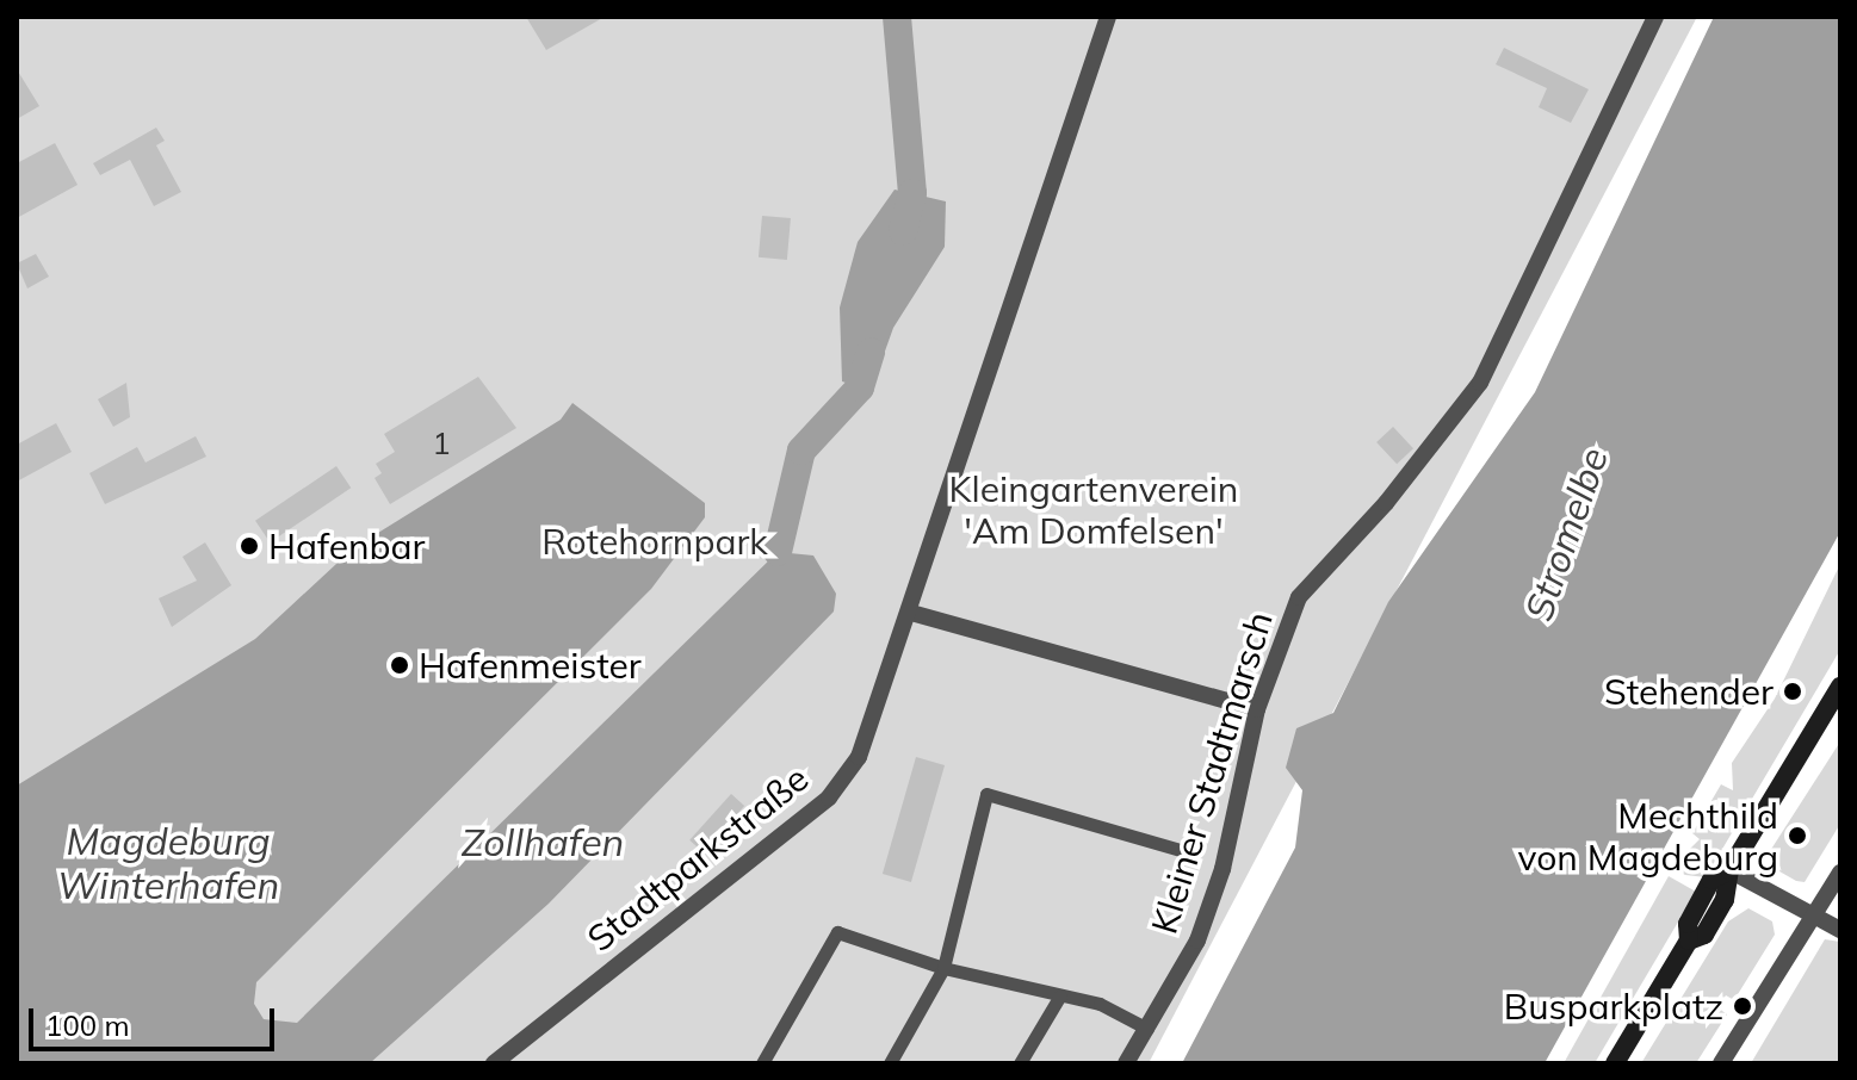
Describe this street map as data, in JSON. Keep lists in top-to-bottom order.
{
  "streets": {
    "street": ["Kleiner Stadtmarsch", "Stadtparkstraße"]
  },
  "water": ["Stromelbe", "Magdeburg Winterhafen", "Zollhafen"],
  "parks": ["Kleingartenverein 'Am Domfelsen'", "Rotehornpark"],
  "places": [
    "Hafenbar",
    "Hafenmeister",
    "Stehender",
    "Mechthild von Magdeburg",
    "Busparkplatz"
  ],
  "house_numbers": ["1"],
  "scale_bar": "100 m"
}
